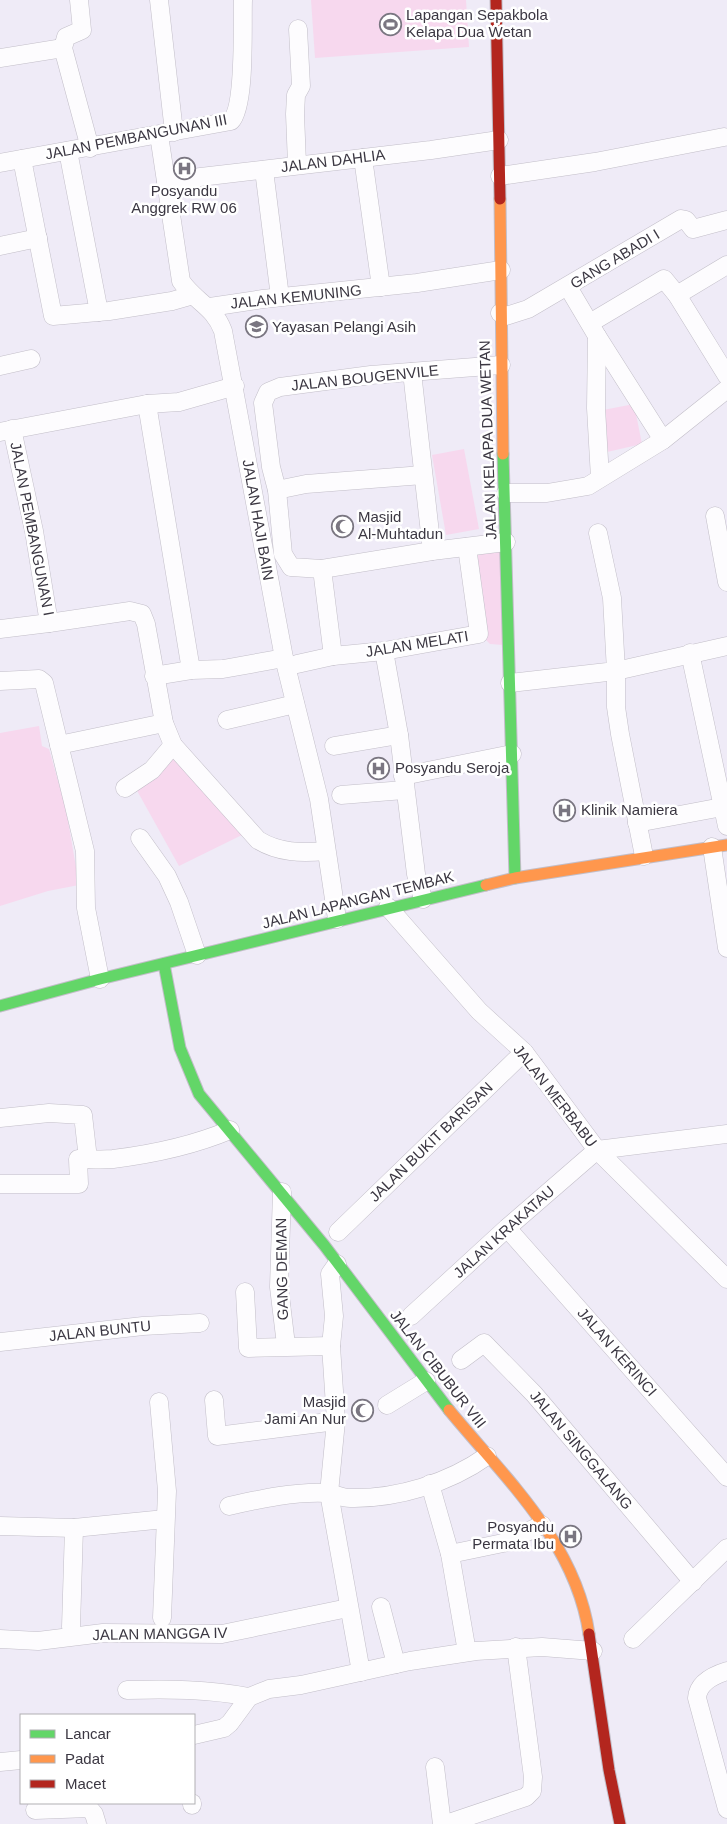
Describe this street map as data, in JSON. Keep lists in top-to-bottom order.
{
  "streets": {
    "street": [
      "JALAN PEMBANGUNAN III",
      "JALAN DAHLIA",
      "GANG ABADI I",
      "JALAN KEMUNING",
      "JALAN BOUGENVILE",
      "JALAN KELAPA DUA WETAN",
      "JALAN HAJI BAIN",
      "JALAN PEMBANGUNAN I",
      "JALAN MELATI",
      "JALAN LAPANGAN TEMBAK",
      "JALAN MERBABU",
      "JALAN BUKIT BARISAN",
      "JALAN KRAKATAU",
      "GANG DEMAN",
      "JALAN BUNTU",
      "JALAN KERINCI",
      "JALAN CIBUBUR VIII",
      "JALAN SINGGALANG",
      "JALAN MANGGA IV"
    ]
  },
  "crossings": [
    ["JALAN PEMBANGUNAN III", "JALAN HAJI BAIN"],
    ["JALAN DAHLIA", "JALAN KEMUNING"],
    ["JALAN DAHLIA", "JALAN KELAPA DUA WETAN"],
    ["JALAN DAHLIA", "JALAN HAJI BAIN"],
    ["GANG ABADI I", "JALAN KELAPA DUA WETAN"],
    ["JALAN KEMUNING", "JALAN KELAPA DUA WETAN"],
    ["JALAN KEMUNING", "JALAN HAJI BAIN"],
    ["JALAN BOUGENVILE", "JALAN KELAPA DUA WETAN"],
    ["JALAN KELAPA DUA WETAN", "JALAN LAPANGAN TEMBAK"],
    ["JALAN HAJI BAIN", "JALAN PEMBANGUNAN I"],
    ["JALAN HAJI BAIN", "JALAN MELATI"],
    ["JALAN HAJI BAIN", "JALAN LAPANGAN TEMBAK"],
    ["JALAN LAPANGAN TEMBAK", "JALAN MERBABU"],
    ["JALAN LAPANGAN TEMBAK", "JALAN CIBUBUR VIII"],
    ["JALAN MERBABU", "JALAN BUKIT BARISAN"],
    ["JALAN MERBABU", "JALAN KRAKATAU"],
    ["JALAN KRAKATAU", "JALAN KERINCI"],
    ["GANG DEMAN", "JALAN CIBUBUR VIII"]
  ],
  "places": {
    "sports": ["Lapangan Sepakbola Kelapa Dua Wetan"],
    "hospital": [
      "Posyandu Anggrek RW 06",
      "Posyandu Seroja",
      "Klinik Namiera",
      "Posyandu Permata Ibu"
    ],
    "school or university": ["Yayasan Pelangi Asih"],
    "mosque": ["Masjid Al-Muhtadun", "Masjid Jami An Nur"]
  },
  "legend": ["Lancar", "Padat", "Macet"]
}
